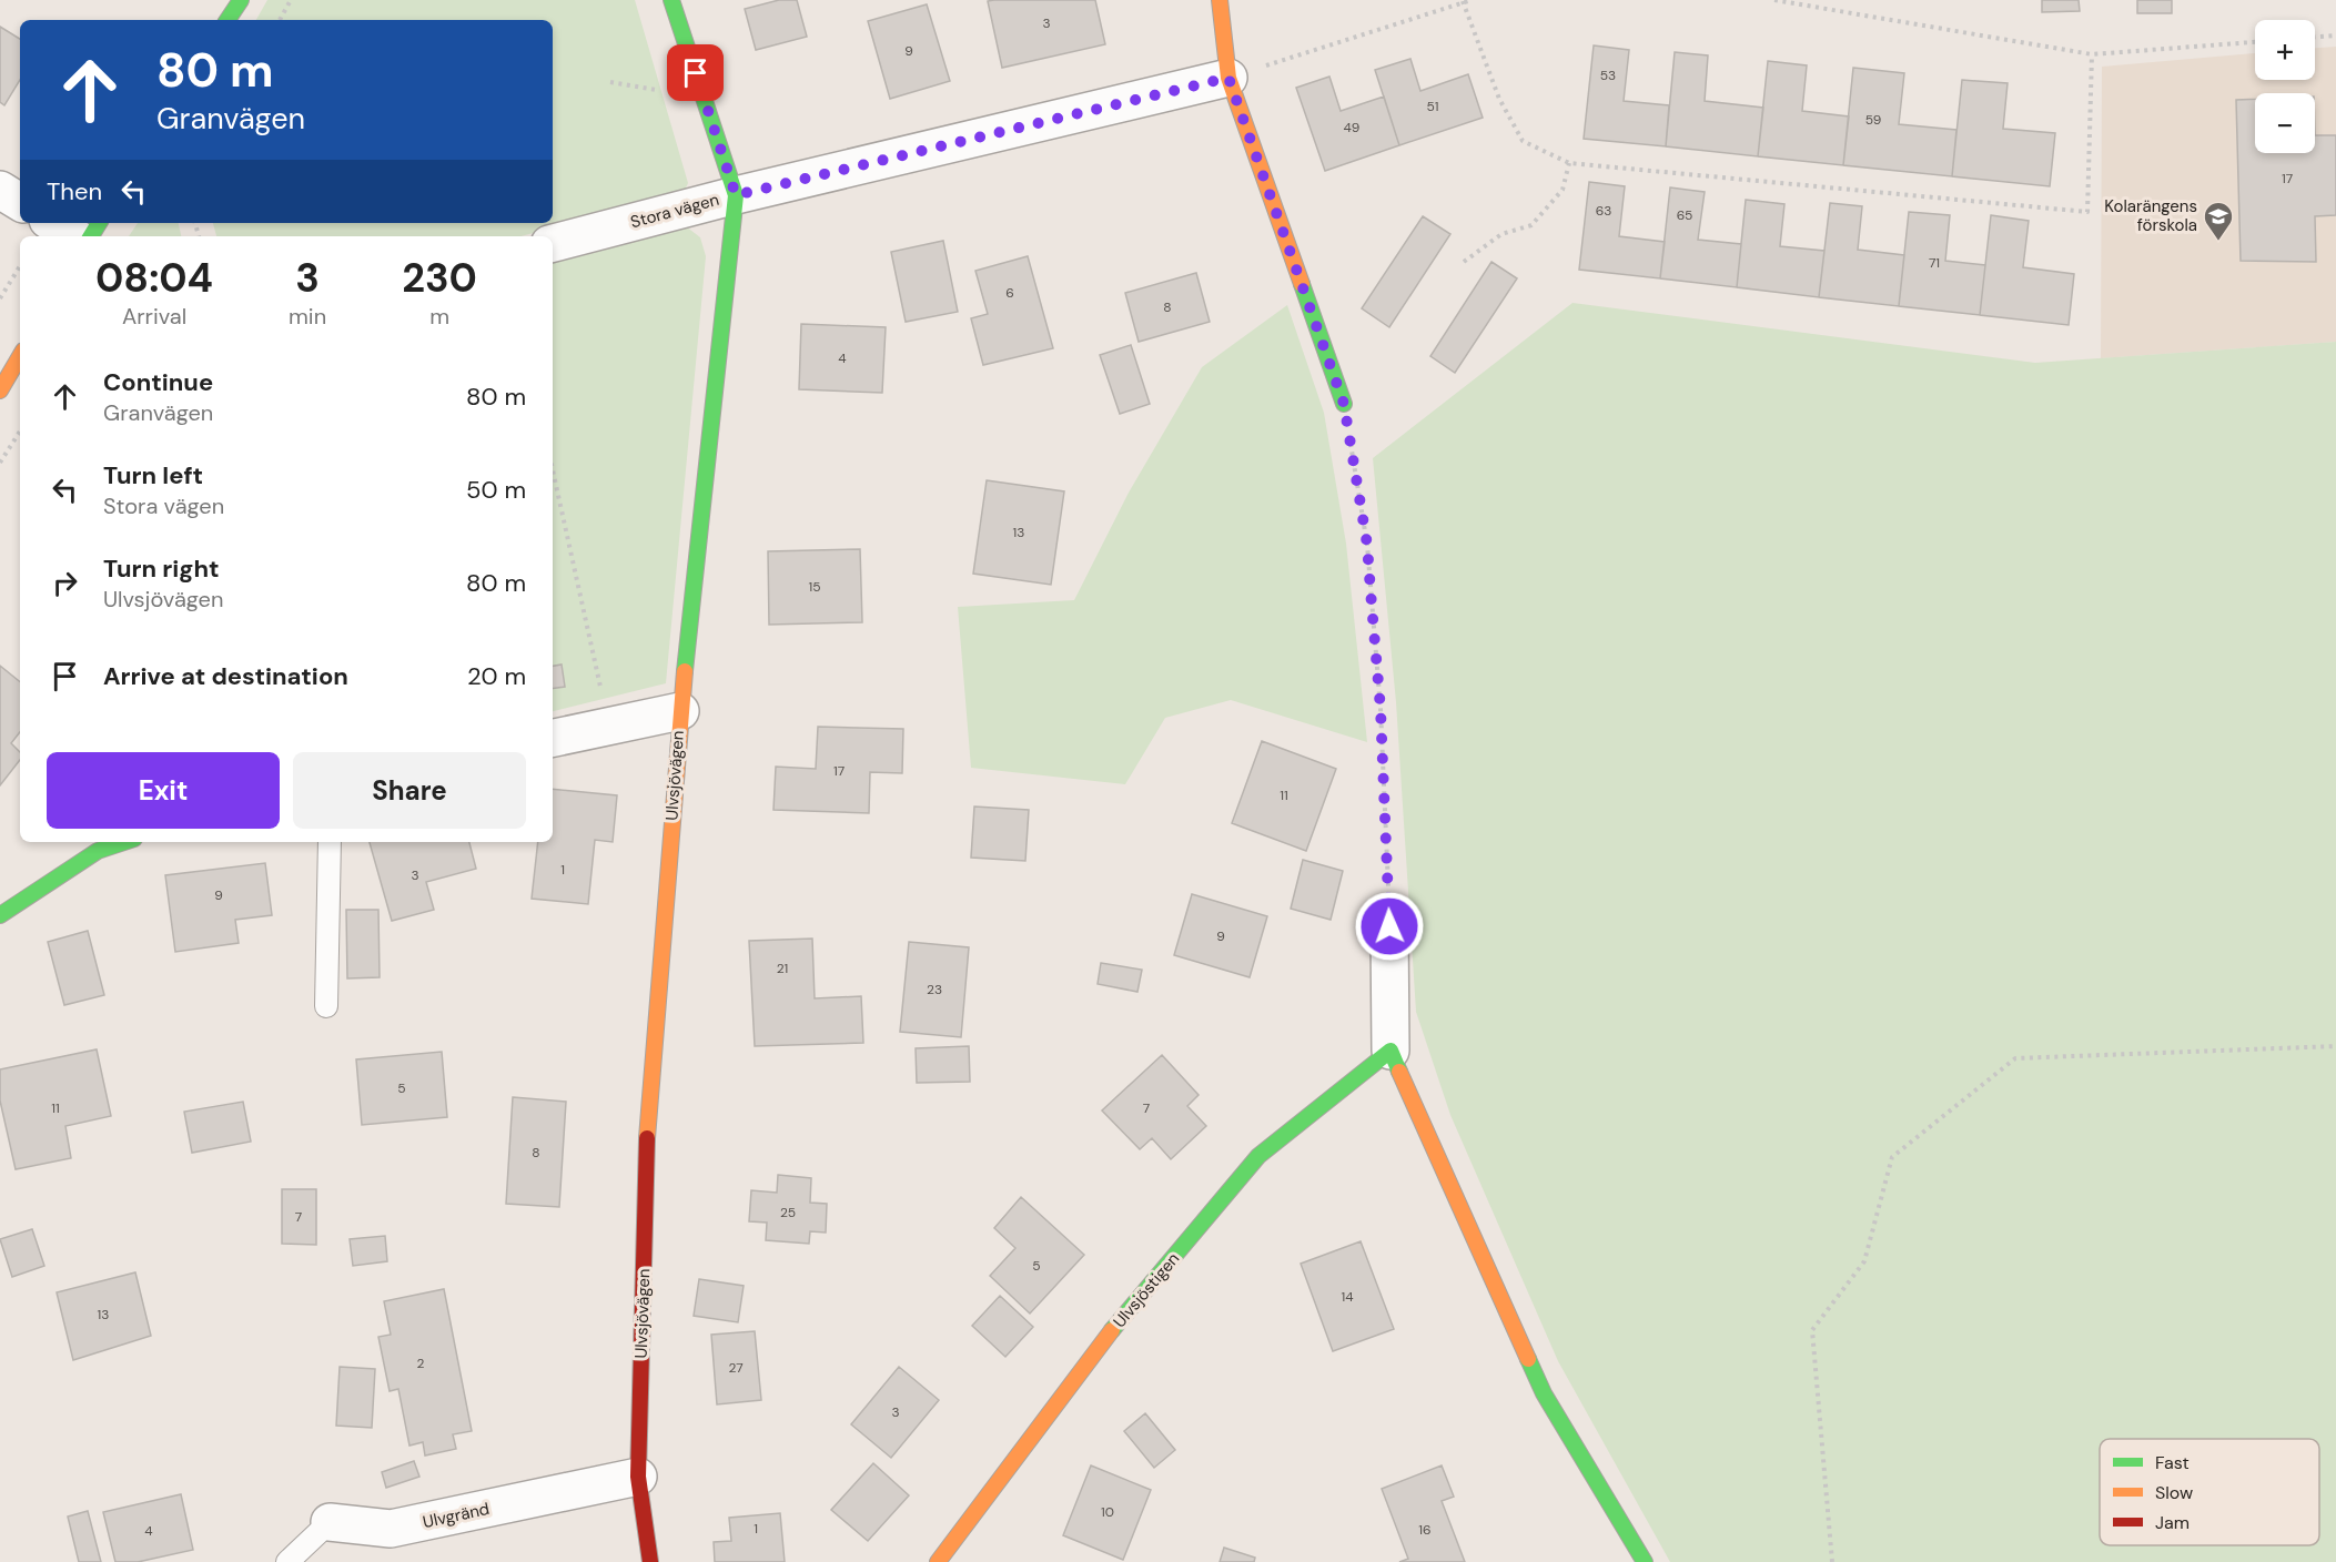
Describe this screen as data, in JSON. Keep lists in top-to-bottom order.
{
  "streets": {
    "street": [
      "Stora vägen",
      "Ulvsjövägen",
      "Ulvsjöstigen",
      "Ulvgränd"
    ]
  },
  "crossings": [
    ["Stora vägen", "Ulvsjövägen"],
    ["Ulvsjövägen", "Ulvgränd"]
  ],
  "places": {
    "school or university": ["Kolarängens förskola"]
  },
  "house_numbers": [
    "3",
    "9",
    "53",
    "51",
    "59",
    "49",
    "17",
    "63",
    "65",
    "71",
    "6",
    "8",
    "4",
    "13",
    "15",
    "17",
    "11",
    "1",
    "3",
    "9",
    "9",
    "21",
    "23",
    "5",
    "11",
    "7",
    "8",
    "25",
    "7",
    "5",
    "14",
    "13",
    "2",
    "27",
    "3",
    "10",
    "1",
    "16",
    "4"
  ],
  "legend": ["Fast", "Slow", "Jam"],
  "page": {
    "map_buttons": ["+", "−"],
    "turn": ["80 m", "Granvägen"],
    "then": "Then",
    "eta": [
      "08:04",
      "Arrival",
      "3",
      "min",
      "230",
      "m"
    ],
    "list": [
      {
        "name": "Continue",
        "note": "Granvägen",
        "value": "80 m"
      },
      {
        "name": "Turn left",
        "note": "Stora vägen",
        "value": "50 m"
      },
      {
        "name": "Turn right",
        "note": "Ulvsjövägen",
        "value": "80 m"
      },
      {
        "name": "Arrive at destination",
        "value": "20 m"
      }
    ],
    "buttons": ["Exit", "Share"]
  }
}
